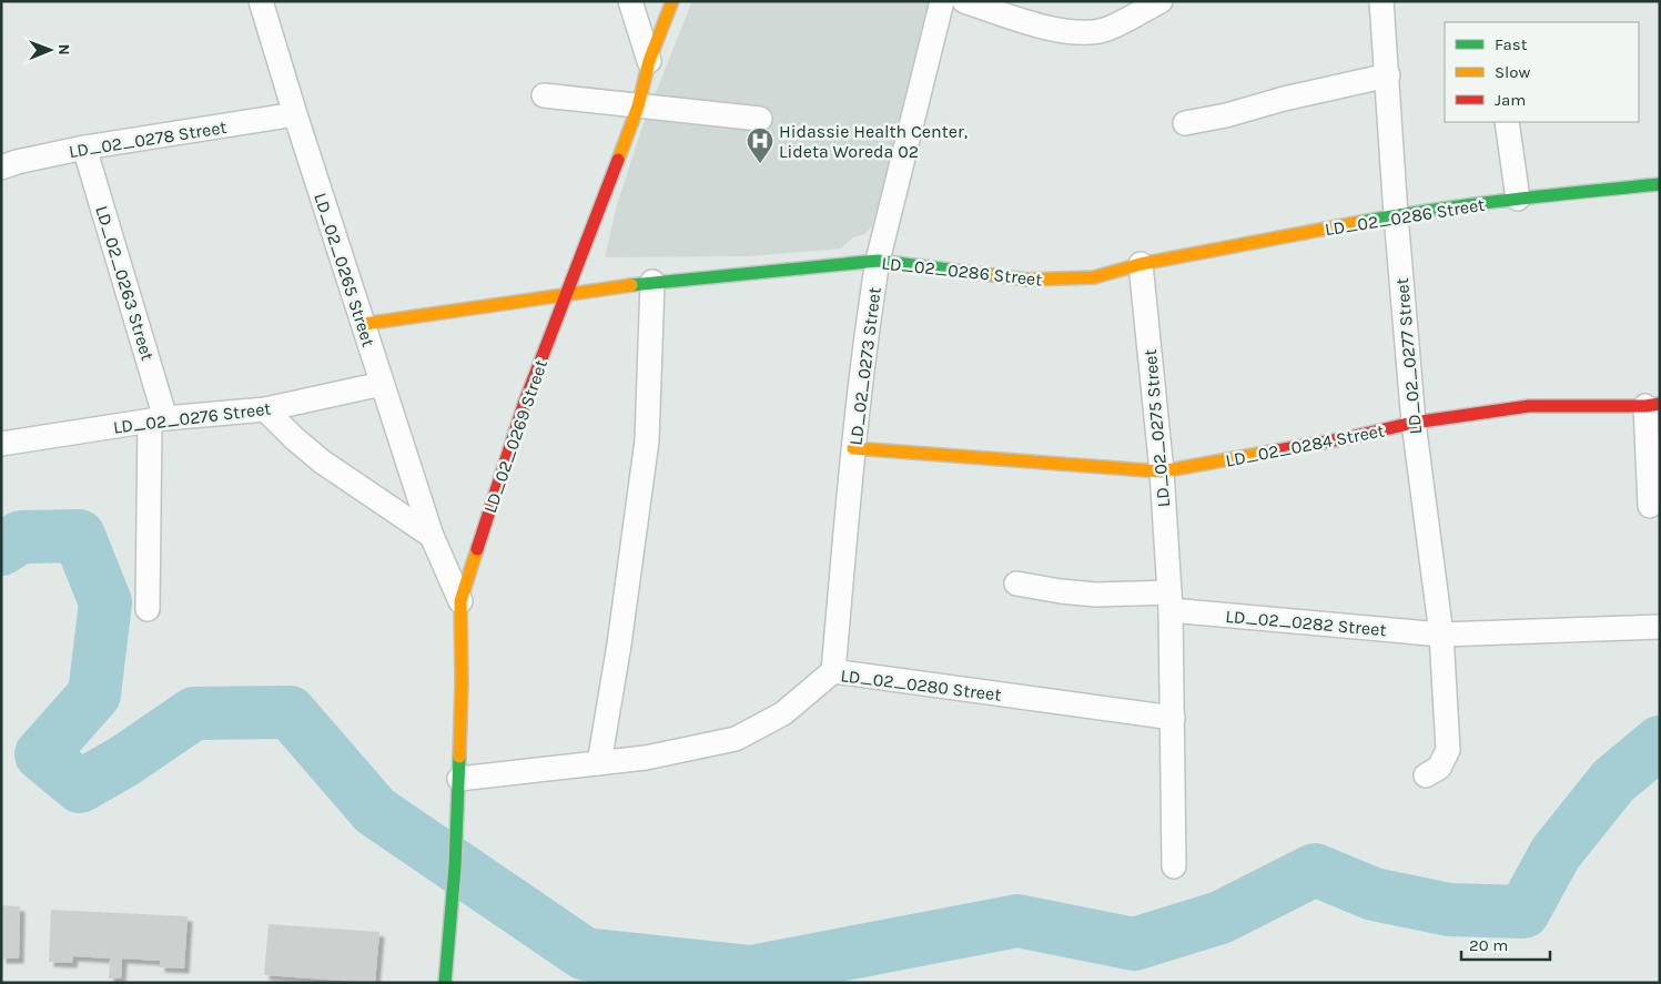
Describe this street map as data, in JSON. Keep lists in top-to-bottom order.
{
  "streets": {
    "street": [
      "LD_02_0278 Street",
      "LD_02_0286 Street",
      "LD_02_0265 Street",
      "LD_02_0263 Street",
      "LD_02_0277 Street",
      "LD_02_0273 Street",
      "LD_02_0276 Street",
      "LD_02_0275 Street",
      "LD_02_0269 Street",
      "LD_02_0284 Street",
      "LD_02_0282 Street",
      "LD_02_0280 Street"
    ]
  },
  "crossings": [
    ["LD_02_0278 Street", "LD_02_0265 Street"],
    ["LD_02_0278 Street", "LD_02_0263 Street"],
    ["LD_02_0286 Street", "LD_02_0265 Street"],
    ["LD_02_0286 Street", "LD_02_0277 Street"],
    ["LD_02_0286 Street", "LD_02_0273 Street"],
    ["LD_02_0286 Street", "LD_02_0275 Street"],
    ["LD_02_0286 Street", "LD_02_0269 Street"],
    ["LD_02_0265 Street", "LD_02_0276 Street"],
    ["LD_02_0265 Street", "LD_02_0269 Street"],
    ["LD_02_0263 Street", "LD_02_0276 Street"],
    ["LD_02_0277 Street", "LD_02_0284 Street"],
    ["LD_02_0277 Street", "LD_02_0282 Street"],
    ["LD_02_0273 Street", "LD_02_0284 Street"],
    ["LD_02_0273 Street", "LD_02_0280 Street"],
    ["LD_02_0275 Street", "LD_02_0284 Street"],
    ["LD_02_0275 Street", "LD_02_0282 Street"],
    ["LD_02_0275 Street", "LD_02_0280 Street"],
    ["LD_02_0269 Street", "LD_02_0280 Street"]
  ],
  "places": {
    "hospital": ["Hidassie Health Center, Lideta Woreda 02"]
  },
  "legend": ["Fast", "Slow", "Jam"],
  "scale_bar": "20 m",
  "north": "right"
}
